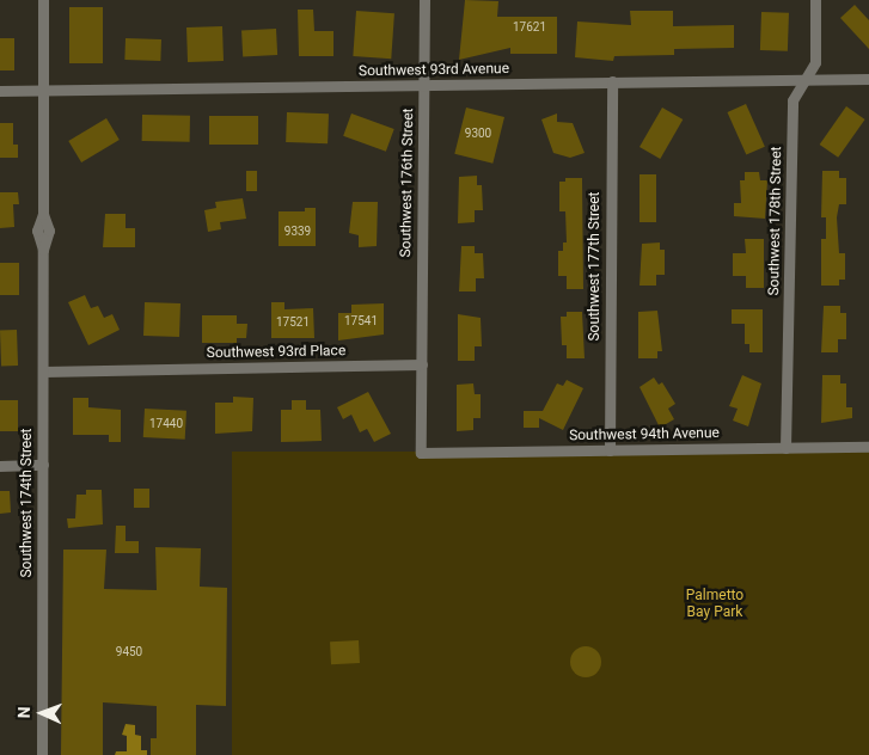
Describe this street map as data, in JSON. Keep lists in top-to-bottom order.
{
  "streets": {
    "street": [
      "Southwest 93rd Avenue",
      "Southwest 176th Street",
      "Southwest 178th Street",
      "Southwest 177th Street",
      "Southwest 93rd Place",
      "Southwest 94th Avenue",
      "Southwest 174th Street"
    ]
  },
  "crossings": [
    ["Southwest 93rd Avenue", "Southwest 176th Street"],
    ["Southwest 93rd Avenue", "Southwest 178th Street"],
    ["Southwest 93rd Avenue", "Southwest 177th Street"],
    ["Southwest 93rd Avenue", "Southwest 174th Street"],
    ["Southwest 176th Street", "Southwest 93rd Place"],
    ["Southwest 176th Street", "Southwest 94th Avenue"],
    ["Southwest 178th Street", "Southwest 94th Avenue"],
    ["Southwest 177th Street", "Southwest 94th Avenue"],
    ["Southwest 93rd Place", "Southwest 94th Avenue"],
    ["Southwest 93rd Place", "Southwest 174th Street"]
  ],
  "parks": ["Palmetto Bay Park"],
  "house_numbers": [
    "17621",
    "9300",
    "9339",
    "17541",
    "17521",
    "17440",
    "9450"
  ],
  "north": "left"
}
